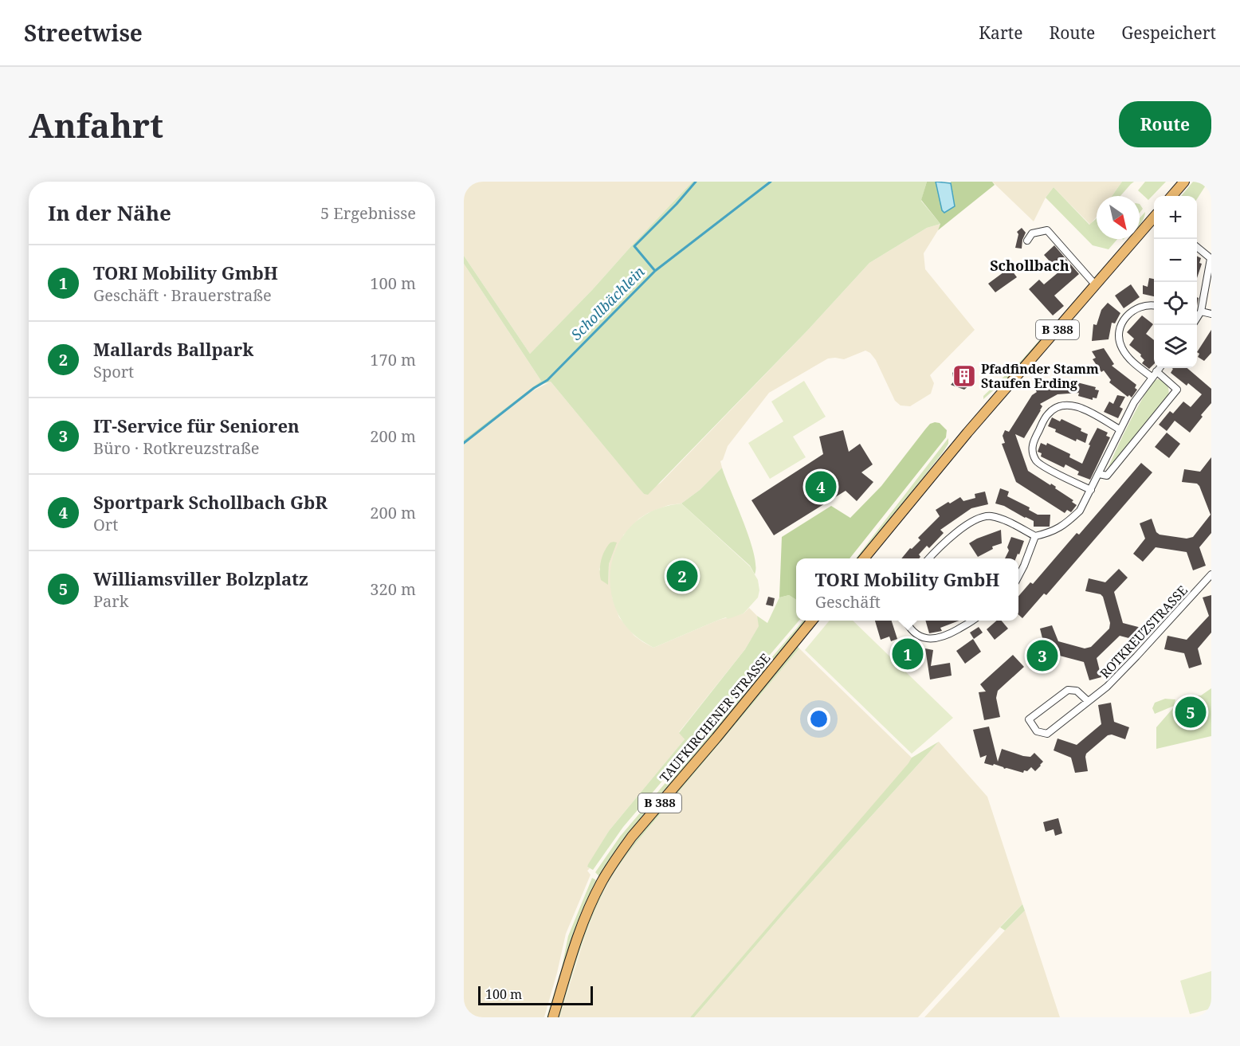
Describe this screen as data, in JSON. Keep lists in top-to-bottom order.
{
  "streets": {
    "main road": ["B 388", "TAUFKIRCHENER STRASSE"],
    "street": ["ROTKREUZSTRASSE"]
  },
  "districts": ["Schollbach"],
  "water": ["Schollbächlein"],
  "places": {
    "building": ["Pfadfinder Stamm Staufen Erding"]
  },
  "scale_bar": "100 m",
  "north": "bottom right",
  "page": {
    "header": "Streetwise",
    "nav": ["Karte", "Route", "Gespeichert"],
    "buttons": "Route",
    "title": "Anfahrt",
    "heading": ["In der Nähe", "5 Ergebnisse"],
    "map_buttons": ["+", "−"],
    "list": [
      {
        "mark": "1",
        "name": "TORI Mobility GmbH",
        "note": "Geschäft · Brauerstraße",
        "value": "100 m"
      },
      {
        "mark": "2",
        "name": "Mallards Ballpark",
        "note": "Sport",
        "value": "170 m"
      },
      {
        "mark": "3",
        "name": "IT-Service für Senioren",
        "note": "Büro · Rotkreuzstraße",
        "value": "200 m"
      },
      {
        "mark": "4",
        "name": "Sportpark Schollbach GbR",
        "note": "Ort",
        "value": "200 m"
      },
      {
        "mark": "5",
        "name": "Williamsviller Bolzplatz",
        "note": "Park",
        "value": "320 m"
      }
    ],
    "pins": [
      "4",
      "2",
      "1",
      "3",
      "5"
    ],
    "popup": ["TORI Mobility GmbH", "Geschäft"],
    "scale": "100 m"
  }
}
